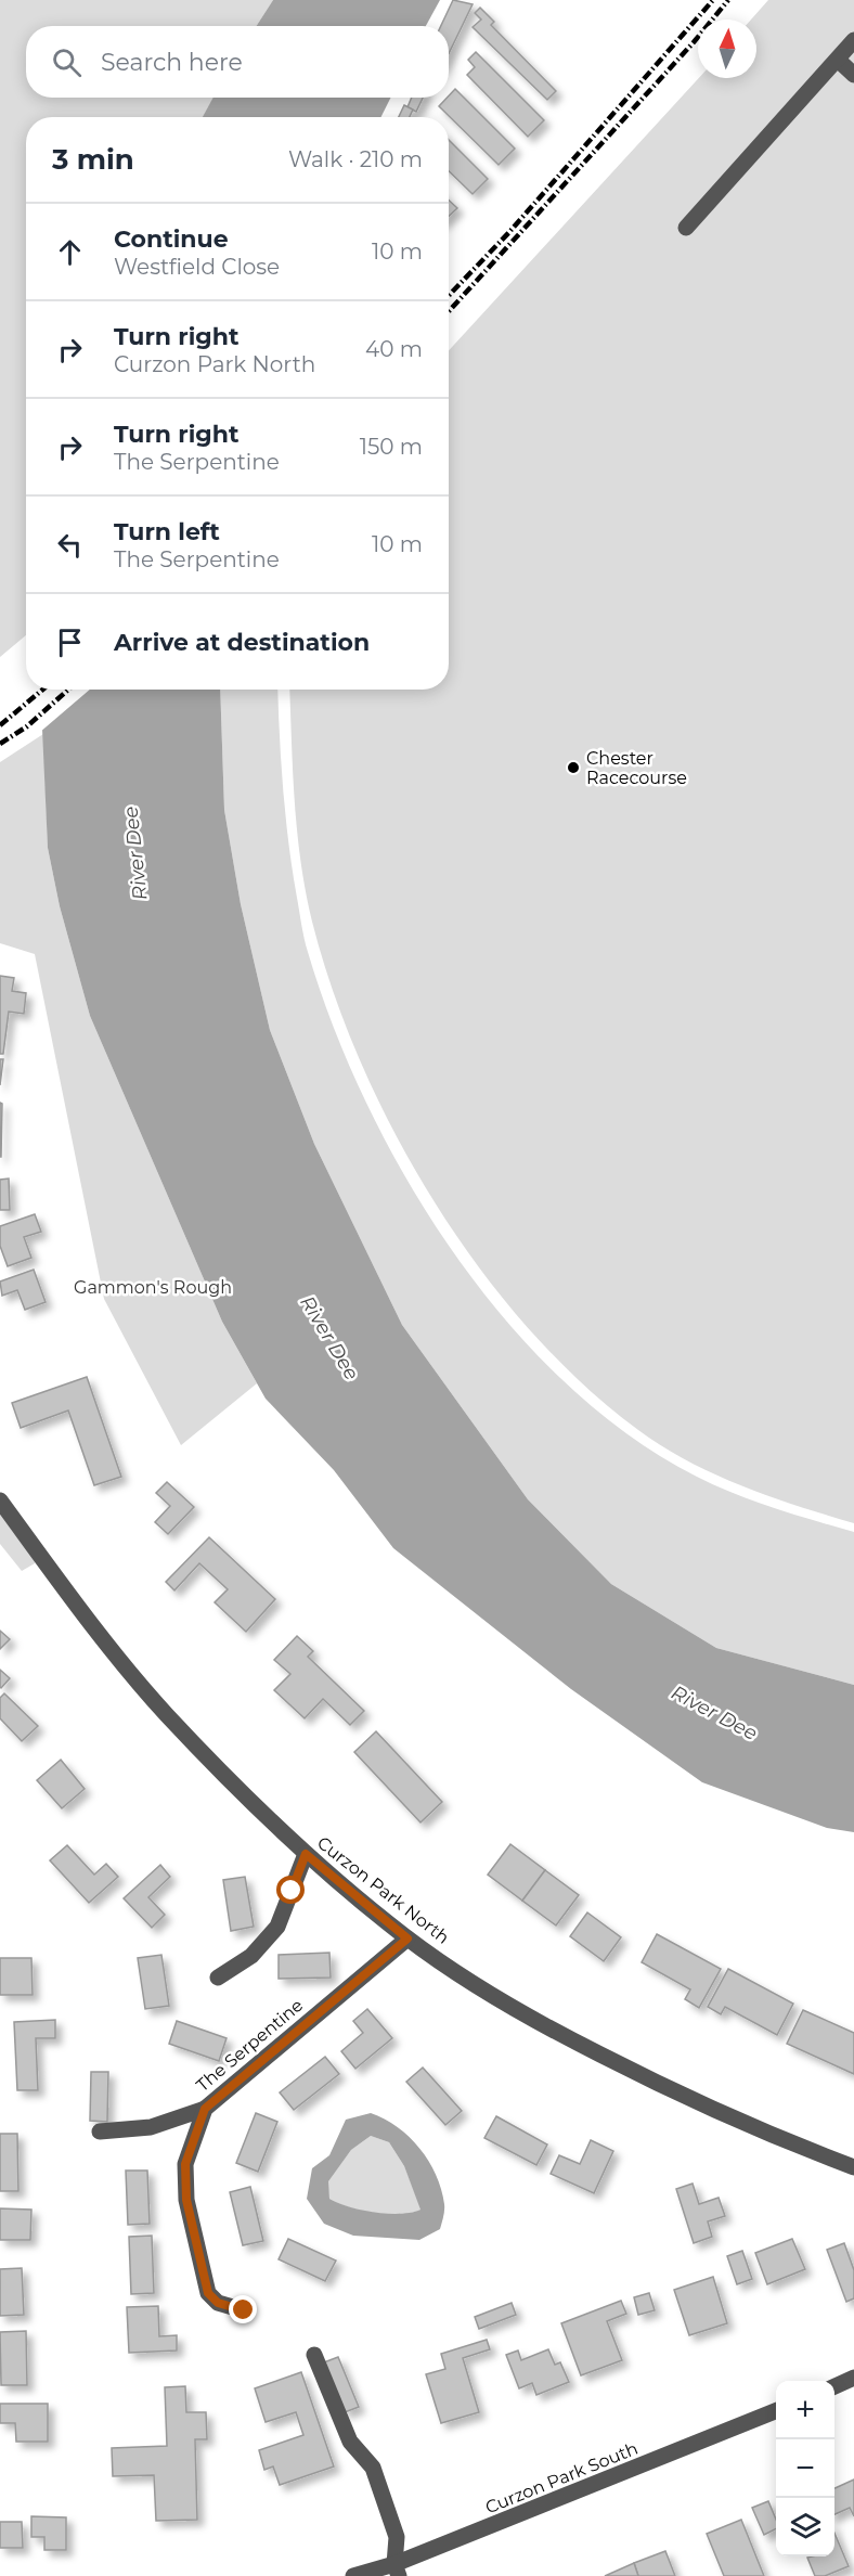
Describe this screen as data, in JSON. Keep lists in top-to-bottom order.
{
  "streets": {
    "street": ["Curzon Park North", "The Serpentine", "Curzon Park South"]
  },
  "crossings": [
    ["Curzon Park North", "The Serpentine"]
  ],
  "water": ["River Dee"],
  "parks": ["Gammon's Rough"],
  "places": ["Chester Racecourse"],
  "north": "top",
  "page": {
    "search": "Search here",
    "heading": ["3 min", "Walk · 210 m"],
    "list": [
      ["Continue", "Westfield Close", "10 m"],
      ["Turn right", "Curzon Park North", "40 m"],
      ["Turn right", "The Serpentine", "150 m"],
      ["Turn left", "The Serpentine", "10 m"],
      "Arrive at destination"
    ],
    "map_buttons": ["+", "−"]
  }
}
